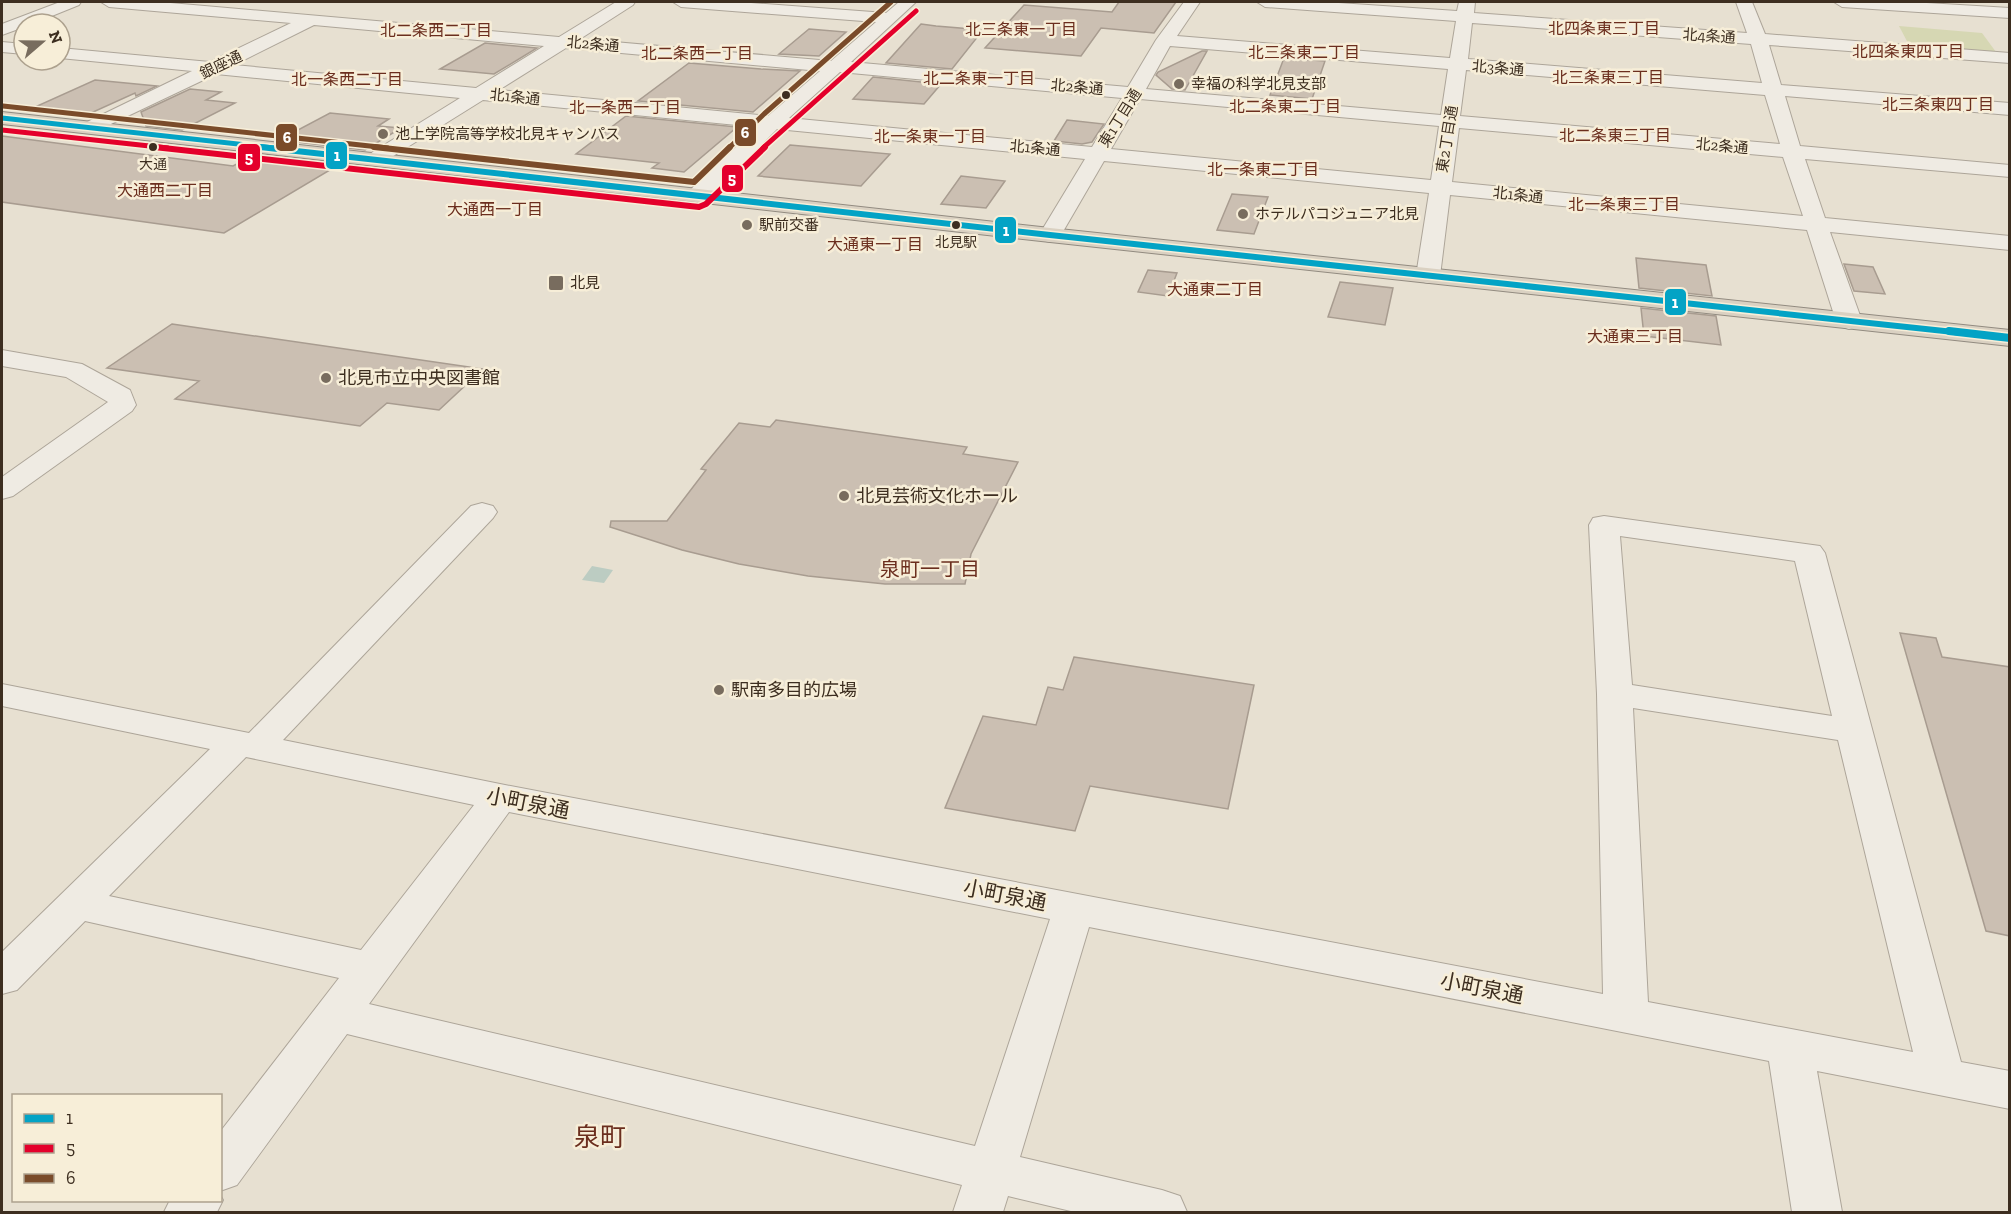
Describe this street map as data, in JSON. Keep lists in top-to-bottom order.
{
  "streets": {
    "street": [
      "北4条通",
      "北2条通",
      "銀座通",
      "北3条通",
      "北1条通",
      "東1丁目通",
      "東2丁目通",
      "小町泉通"
    ]
  },
  "crossings": [
    ["北4条通", "東2丁目通"],
    ["北2条通", "銀座通"],
    ["北2条通", "東1丁目通"],
    ["北2条通", "東2丁目通"],
    ["銀座通", "北1条通"],
    ["北3条通", "東1丁目通"],
    ["北3条通", "東2丁目通"],
    ["北1条通", "東1丁目通"],
    ["北1条通", "東2丁目通"]
  ],
  "districts": [
    "北四条東三丁目",
    "北三条東一丁目",
    "北二条西二丁目",
    "北四条東四丁目",
    "北三条東二丁目",
    "北二条西一丁目",
    "北三条東三丁目",
    "北二条東一丁目",
    "北一条西二丁目",
    "北三条東四丁目",
    "北二条東二丁目",
    "北一条西一丁目",
    "北二条東三丁目",
    "北一条東一丁目",
    "北一条東二丁目",
    "大通西二丁目",
    "北一条東三丁目",
    "大通西一丁目",
    "大通東一丁目",
    "大通東二丁目",
    "大通東三丁目",
    "泉町一丁目",
    "泉町"
  ],
  "places": {
    "other": [
      "幸福の科学北見支部",
      "池上学院高等学校北見キャンパス",
      "大通",
      "ホテルパコジュニア北見",
      "駅前交番",
      "北見駅",
      "北見市立中央図書館",
      "北見芸術文化ホール",
      "駅南多目的広場"
    ],
    "transit": ["北見"]
  },
  "lines": ["transit line 6", "transit line 5", "transit line 1"],
  "legend": ["1", "5", "6"],
  "north": "right"
}
